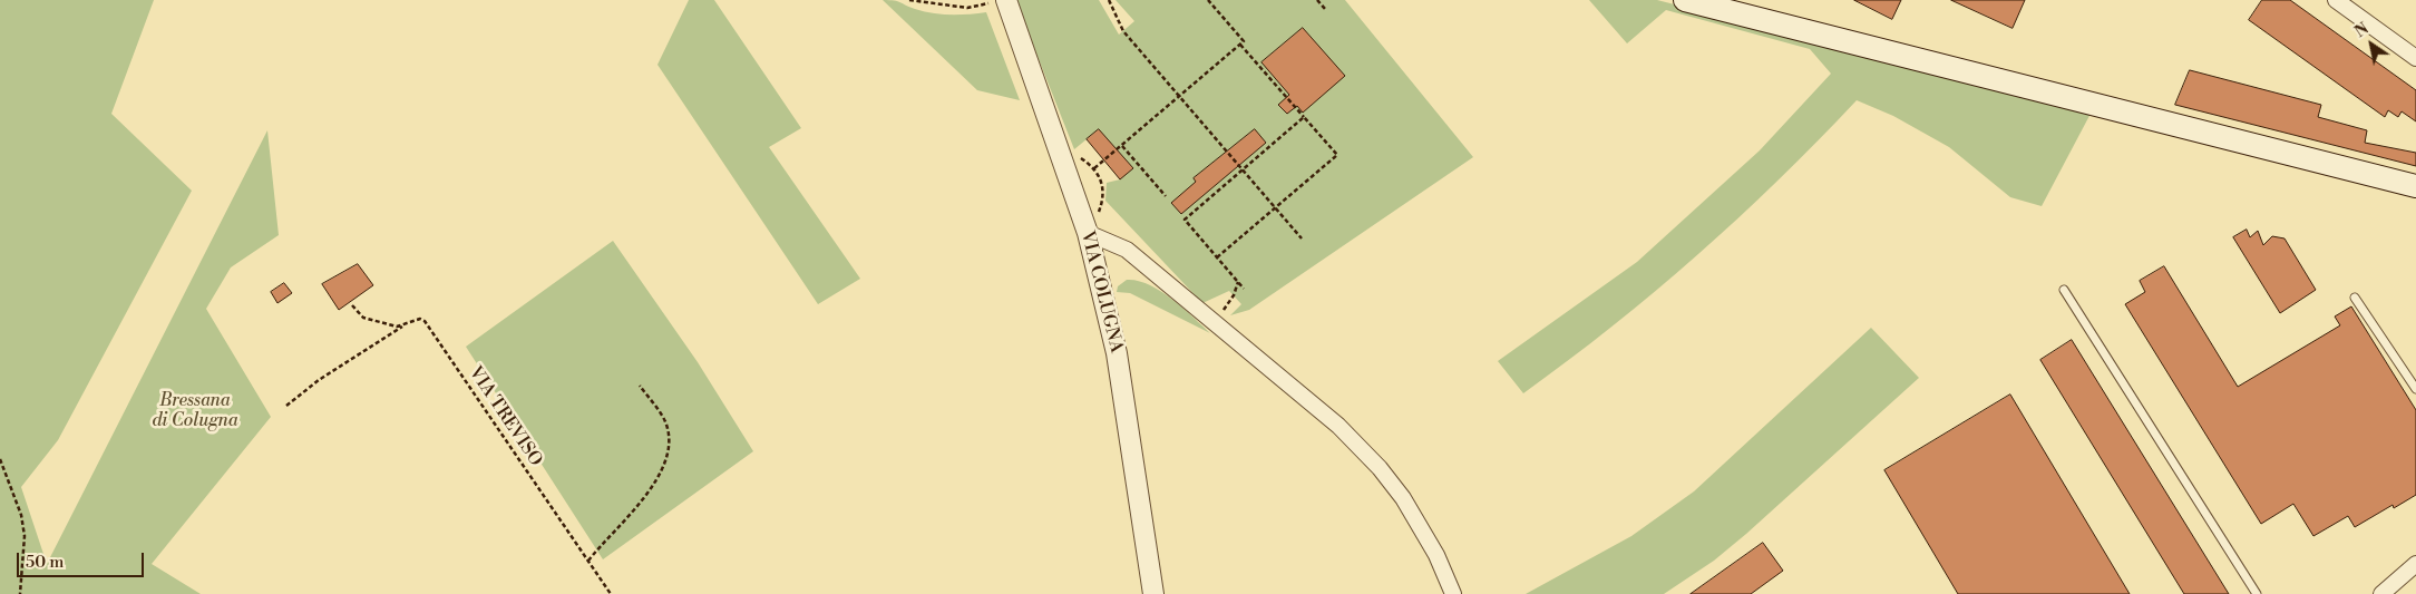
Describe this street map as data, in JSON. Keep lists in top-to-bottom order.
{
  "streets": {
    "street": ["VIA COLUGNA"],
    "path": ["VIA TREVISO"]
  },
  "parks": ["Bressana di Colugna"],
  "scale_bar": "50 m",
  "north": "top left"
}
